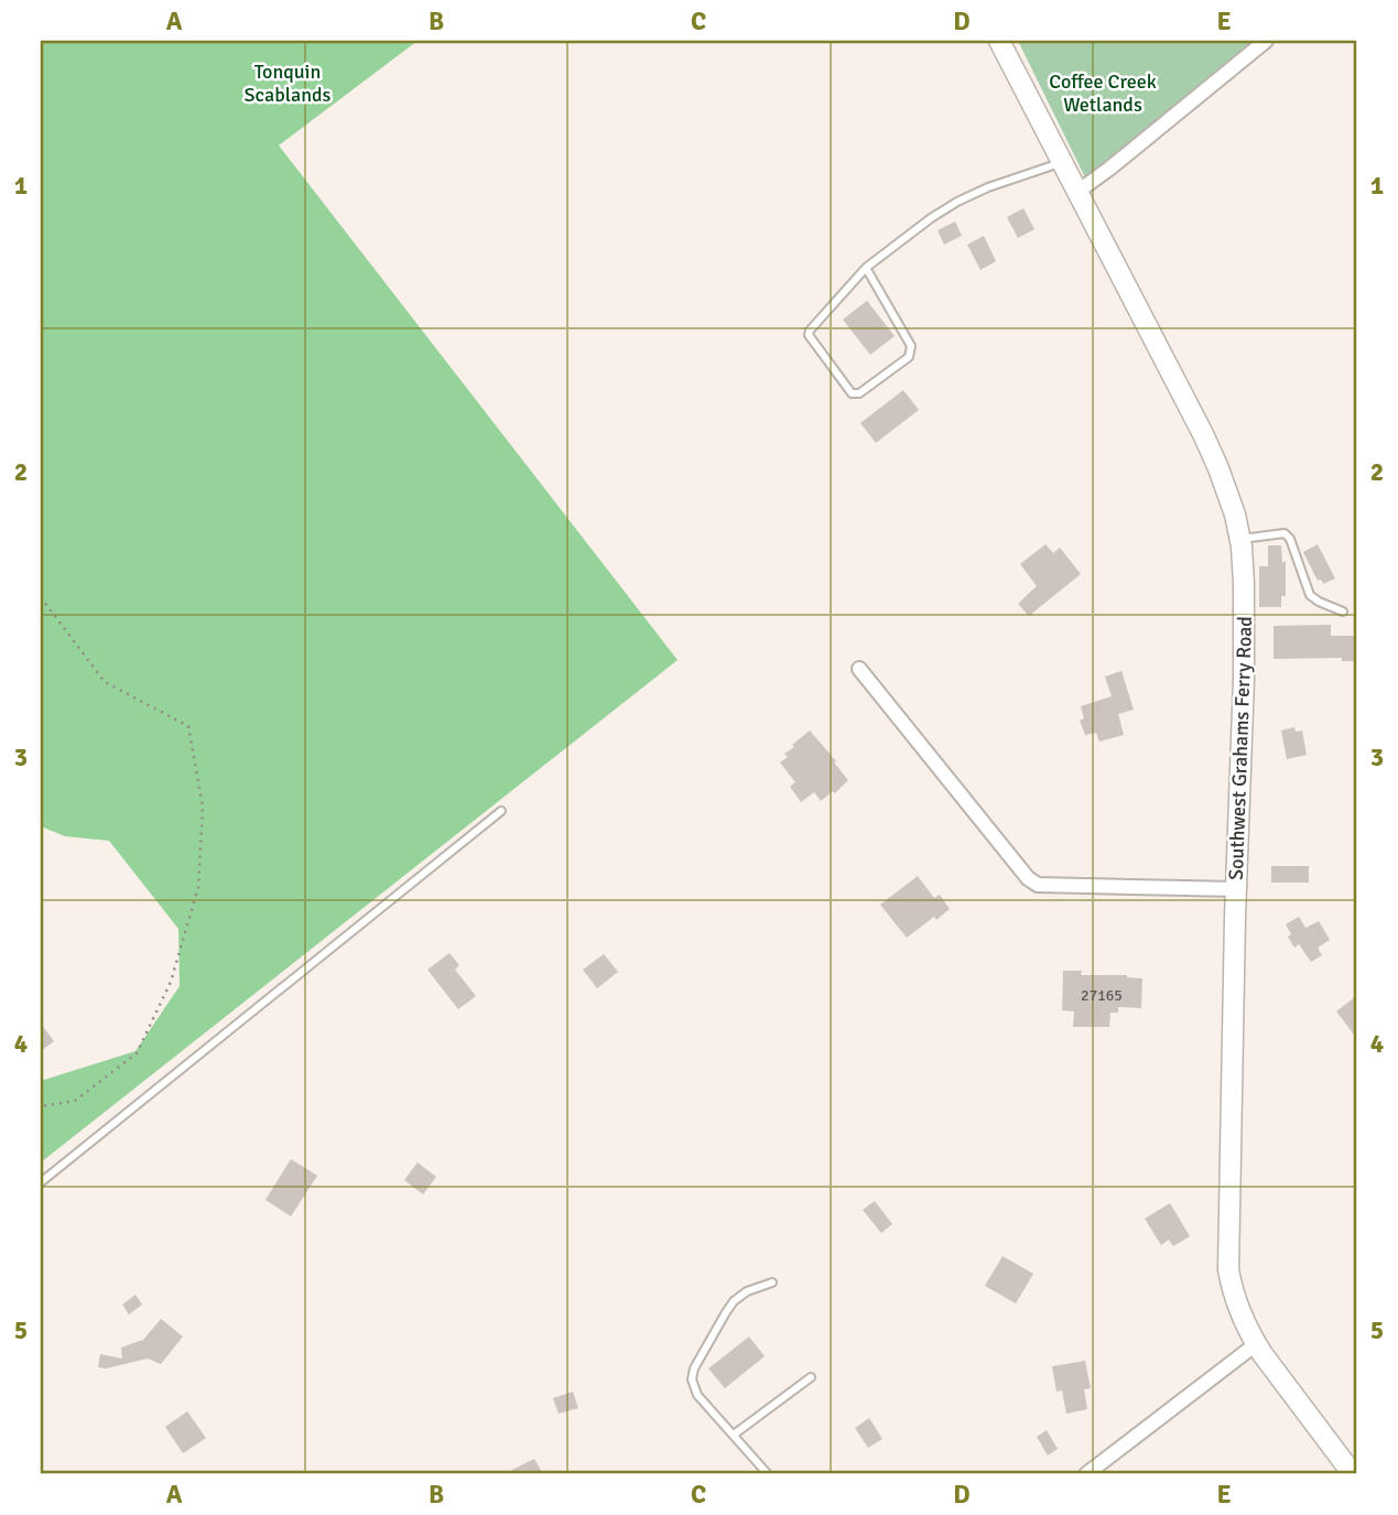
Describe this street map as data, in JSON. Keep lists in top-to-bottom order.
{
  "streets": {
    "main road": ["Southwest Grahams Ferry Road"]
  },
  "parks": ["Tonquin Scablands", "Coffee Creek Wetlands"],
  "house_numbers": ["27165"],
  "grid": {
    "columns": [
      "A",
      "B",
      "C",
      "D",
      "E"
    ],
    "rows": [
      "1",
      "2",
      "3",
      "4",
      "5"
    ]
  }
}
